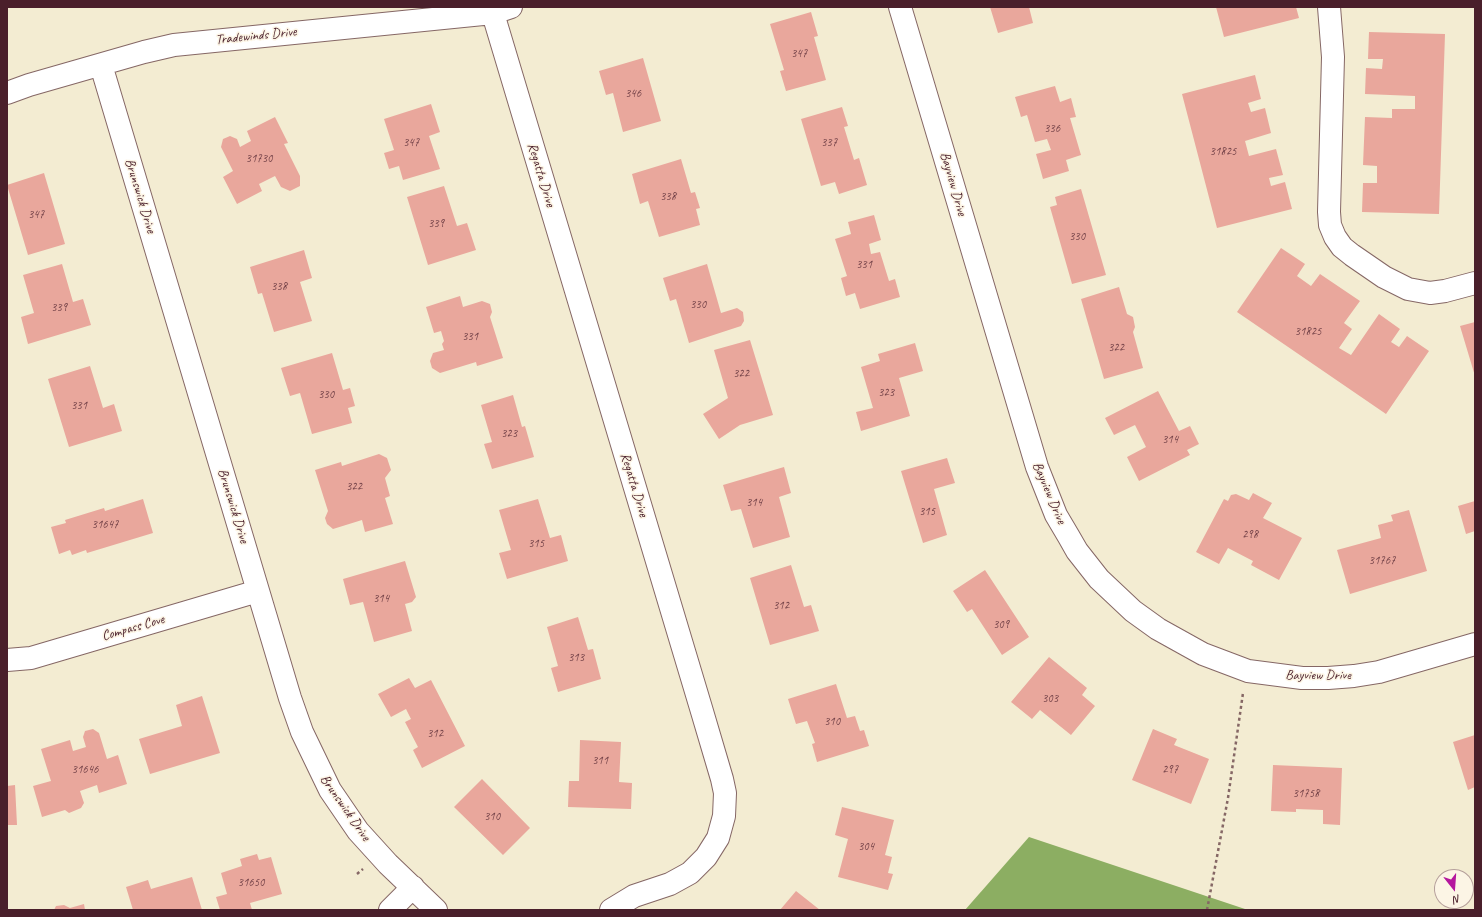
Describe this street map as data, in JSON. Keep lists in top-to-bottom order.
{
  "streets": {
    "street": [
      "Tradewinds Drive",
      "Regatta Drive",
      "Bayview Drive",
      "Brunswick Drive",
      "Compass Cove"
    ]
  },
  "crossings": [
    ["Tradewinds Drive", "Regatta Drive"],
    ["Tradewinds Drive", "Brunswick Drive"],
    ["Brunswick Drive", "Compass Cove"]
  ],
  "house_numbers": [
    "347",
    "346",
    "336",
    "347",
    "337",
    "31825",
    "31730",
    "338",
    "347",
    "339",
    "330",
    "331",
    "338",
    "330",
    "339",
    "31825",
    "331",
    "322",
    "322",
    "323",
    "330",
    "331",
    "323",
    "314",
    "322",
    "314",
    "315",
    "31647",
    "298",
    "315",
    "31767",
    "314",
    "312",
    "309",
    "313",
    "303",
    "310",
    "312",
    "311",
    "31646",
    "297",
    "31758",
    "310",
    "304",
    "31650"
  ],
  "north": "bottom"
}
